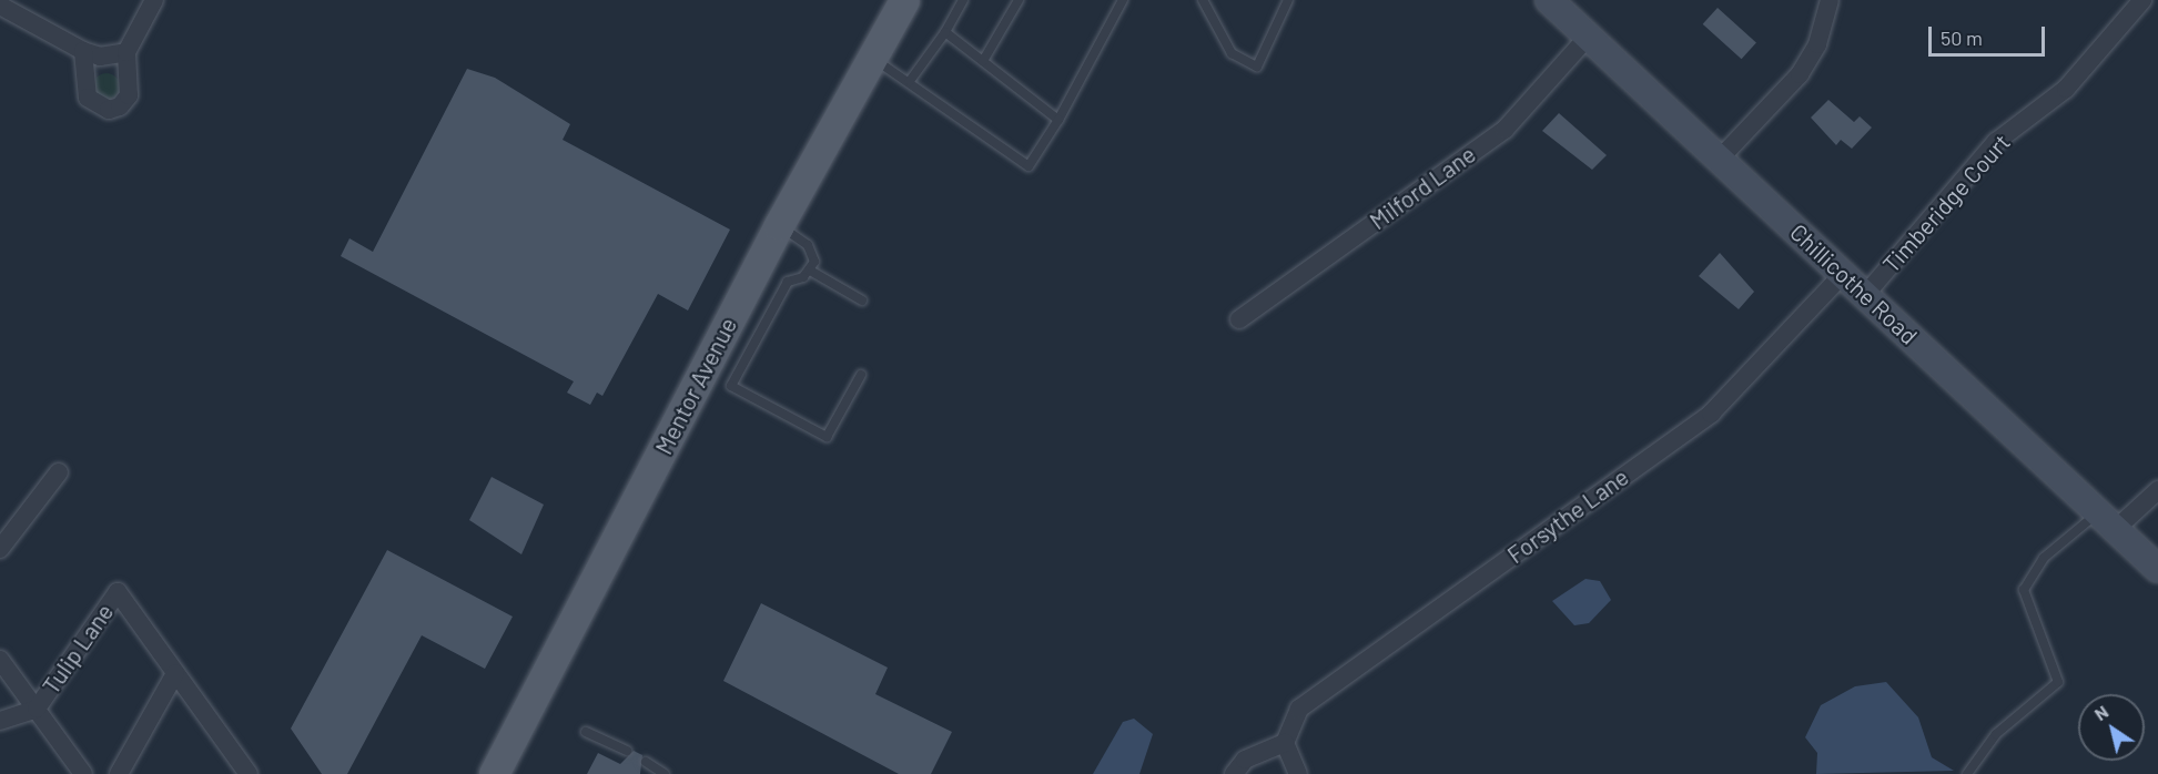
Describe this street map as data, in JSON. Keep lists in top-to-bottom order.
{
  "streets": {
    "main road": ["Mentor Avenue"],
    "street": [
      "Milford Lane",
      "Timberidge Court",
      "Chillicothe Road",
      "Forsythe Lane",
      "Tulip Lane"
    ]
  },
  "crossings": [
    ["Milford Lane", "Chillicothe Road"],
    ["Timberidge Court", "Chillicothe Road"],
    ["Chillicothe Road", "Forsythe Lane"]
  ],
  "scale_bar": "50 m",
  "north": "top left"
}
